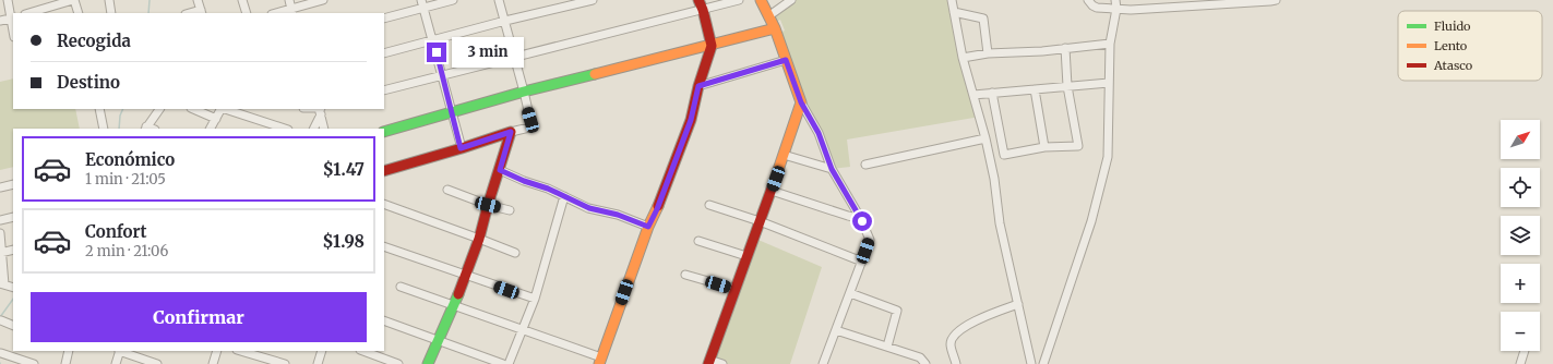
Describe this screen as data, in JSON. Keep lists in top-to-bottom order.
{
  "legend": ["Fluido", "Lento", "Atasco"],
  "north": "top right",
  "page": {
    "banner": ["Recogida", "Destino"],
    "bubble": "3 min",
    "map_buttons": ["+", "−"],
    "list": [
      {
        "name": "Económico",
        "note": "1 min · 21:05",
        "value": "$1.47"
      },
      {
        "name": "Confort",
        "note": "2 min · 21:06",
        "value": "$1.98"
      }
    ],
    "buttons": "Confirmar"
  }
}
